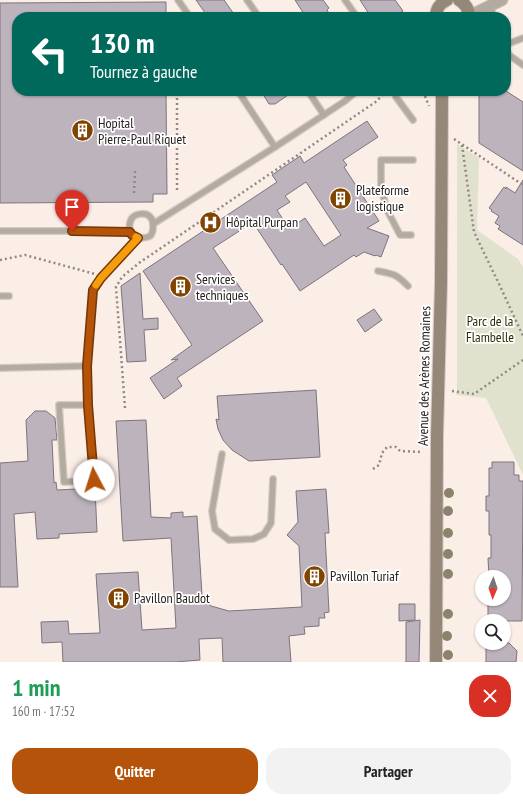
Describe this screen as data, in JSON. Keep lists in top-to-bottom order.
{
  "streets": {
    "main road": ["Avenue des Arènes Romaines"]
  },
  "parks": ["Parc de la Flambelle"],
  "places": {
    "building": [
      "Hopital Pierre-Paul Riquet",
      "Plateforme logistique",
      "Services techniques",
      "Pavillon Turiaf",
      "Pavillon Baudot"
    ],
    "hospital": ["Hôpital Purpan"]
  },
  "north": "bottom",
  "page": {
    "turn": ["130 m", "Tournez à gauche"],
    "heading": ["1 min", "160 m · 17:52"],
    "buttons": ["Quitter", "Partager"]
  }
}
